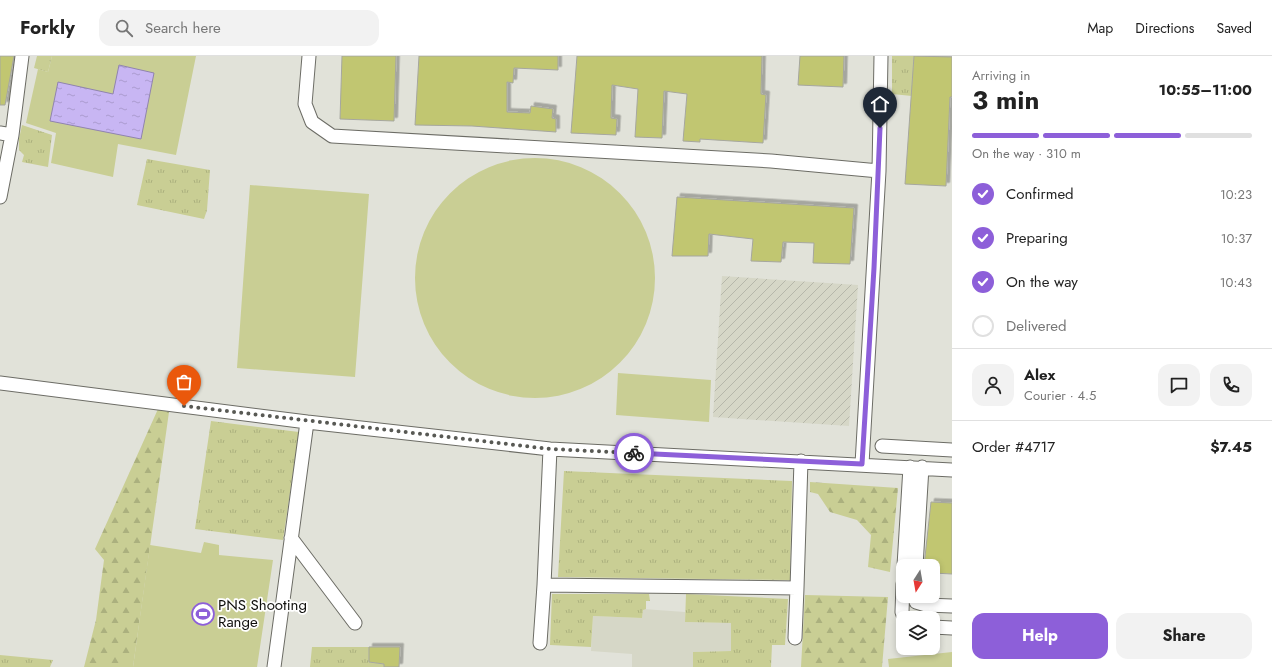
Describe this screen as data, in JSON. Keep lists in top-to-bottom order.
{
  "places": {
    "sports": ["PNS Shooting Range"]
  },
  "north": "bottom",
  "page": {
    "header": "Forkly",
    "search": "Search here",
    "nav": ["Map", "Directions", "Saved"],
    "heading": ["3 min", "Arriving in", "10:55–11:00"],
    "panel": [
      "Alex",
      "Courier · 4.5",
      "Order #4717",
      "$7.45"
    ],
    "bar": "On the way · 310 m",
    "list": [
      ["Confirmed", "10:23"],
      ["Preparing", "10:37"],
      ["On the way", "10:43"],
      "Delivered"
    ],
    "buttons": ["Help", "Share"]
  }
}
